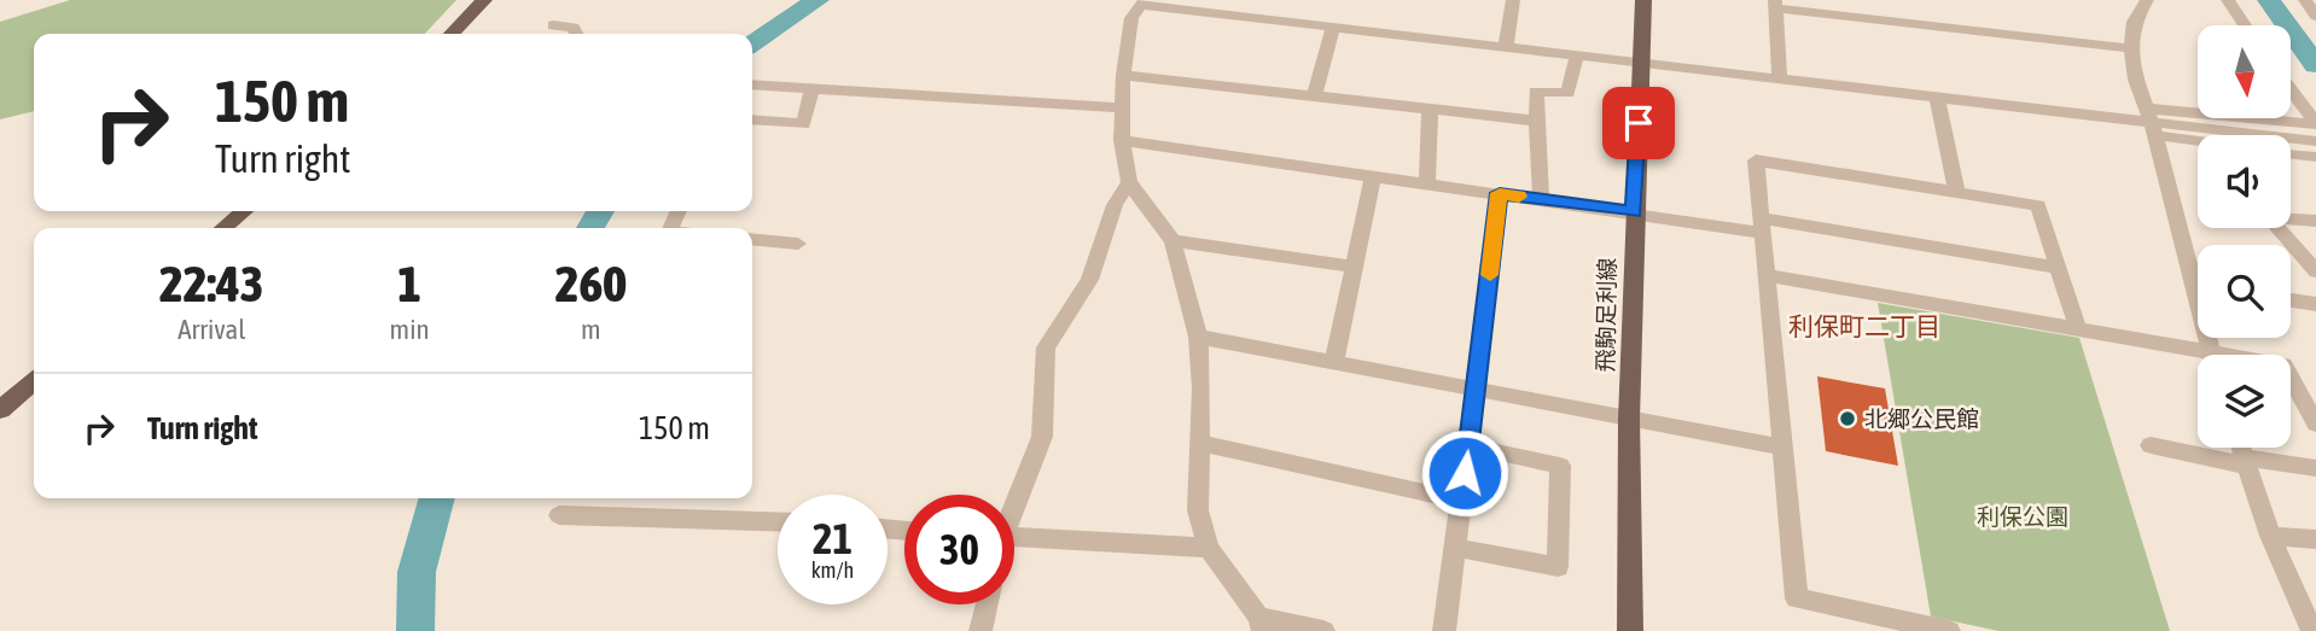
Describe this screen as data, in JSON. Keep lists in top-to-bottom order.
{
  "streets": {
    "main road": ["飛駒足利線"]
  },
  "districts": ["利保町二丁目"],
  "parks": ["利保公園"],
  "places": ["北郷公民館"],
  "north": "bottom",
  "page": {
    "turn": ["150 m", "Turn right"],
    "eta": [
      "22:43",
      "Arrival",
      "1",
      "min",
      "260",
      "m"
    ],
    "list": [
      {
        "name": "Turn right",
        "value": "150 m"
      }
    ],
    "speed": "21 km/h",
    "limit": "30"
  }
}
